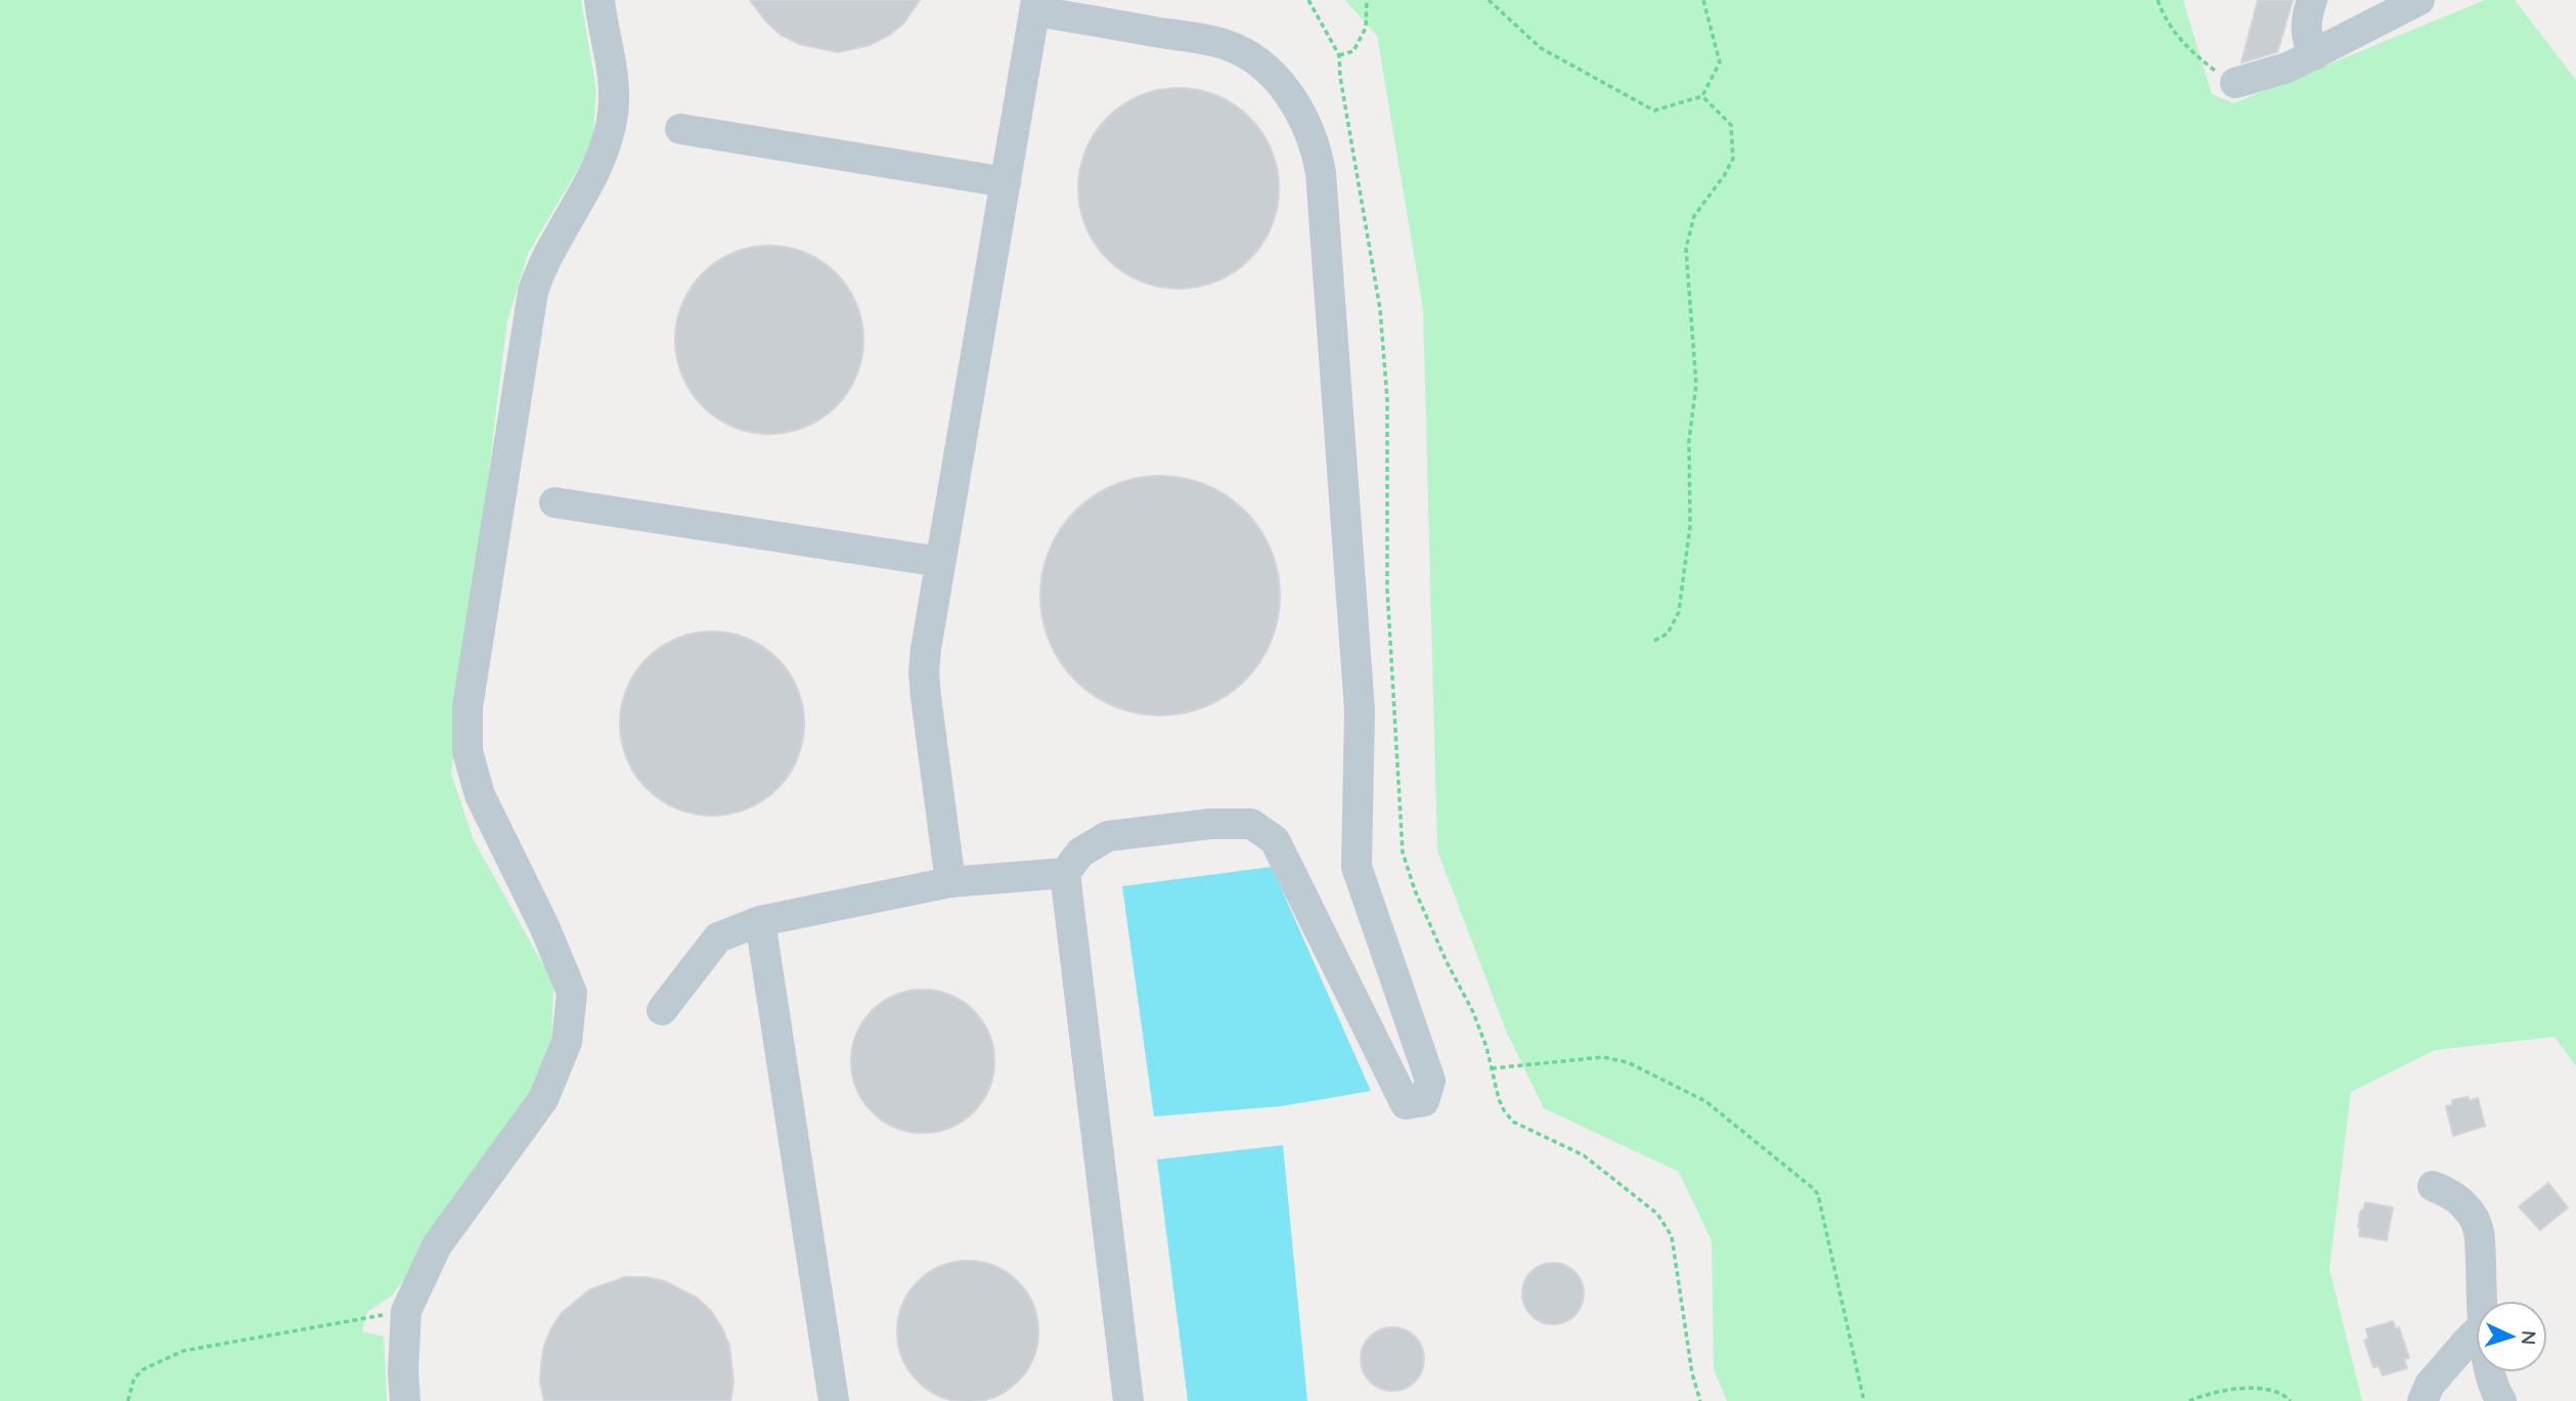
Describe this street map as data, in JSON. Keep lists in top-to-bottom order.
{
  "north": "right"
}
